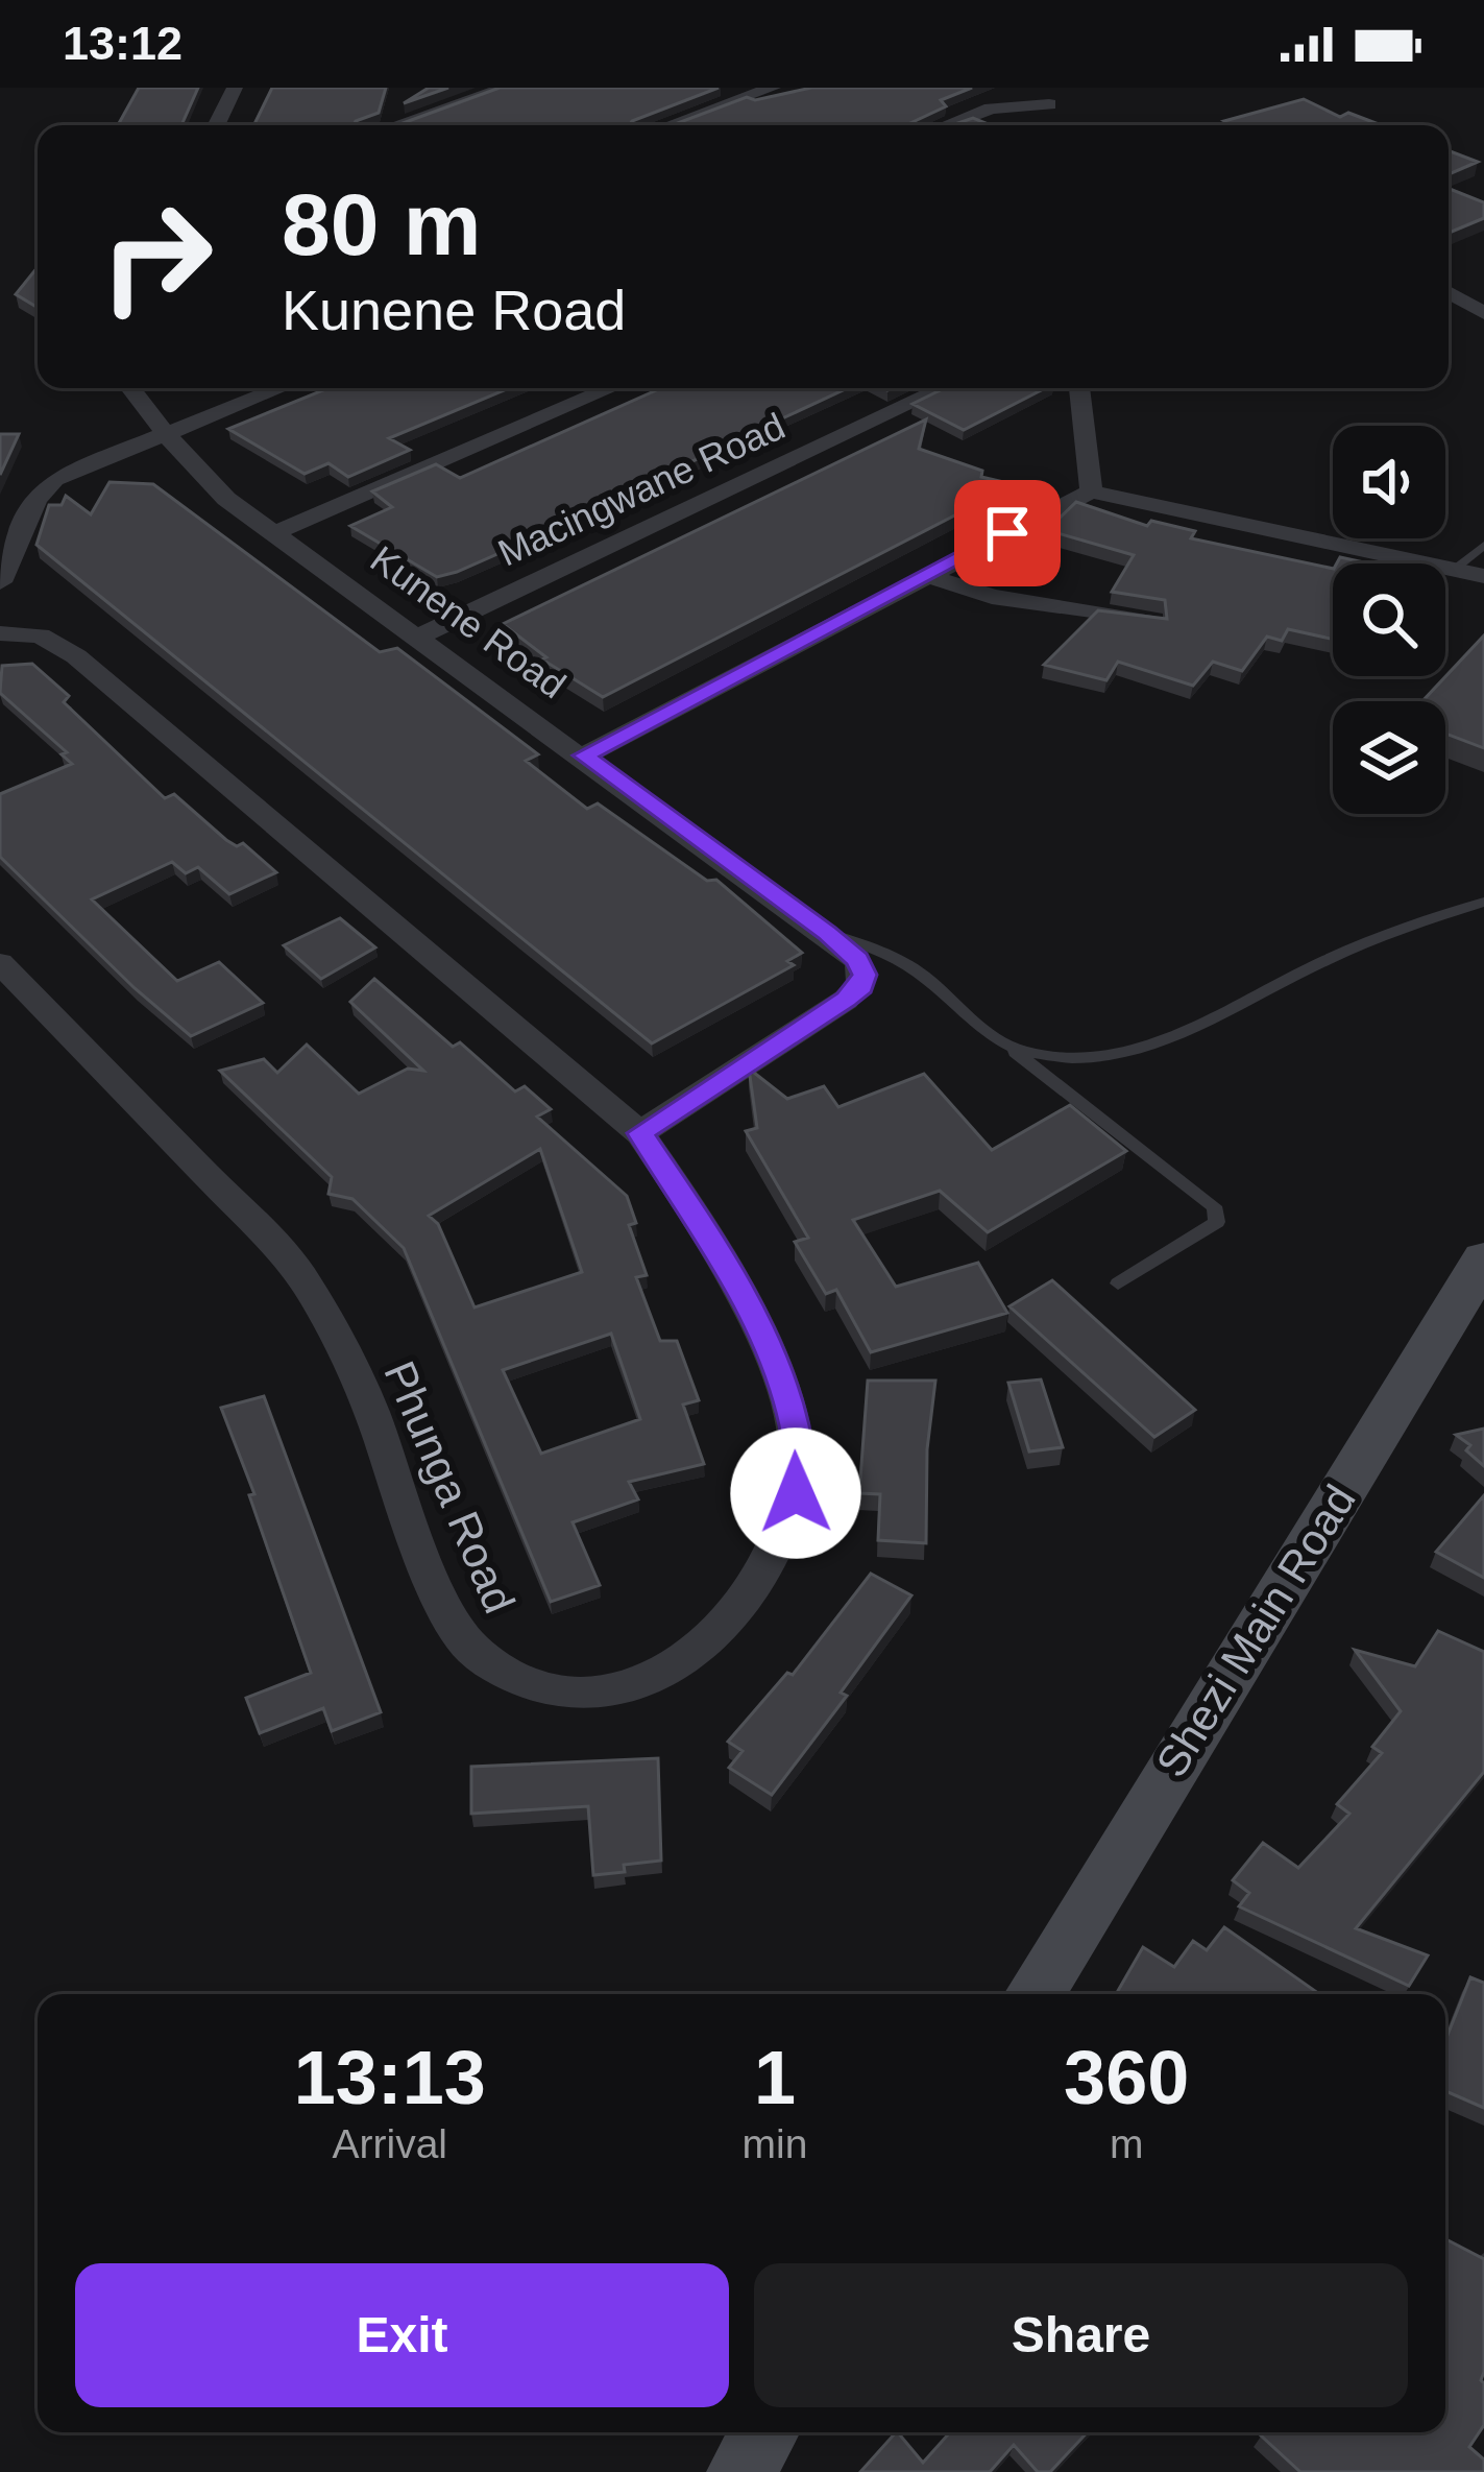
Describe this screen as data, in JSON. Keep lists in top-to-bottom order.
{
  "streets": {
    "street": [
      "Macingwane Road",
      "Kunene Road",
      "Phunga Road",
      "Shezi Main Road"
    ]
  },
  "crossings": [
    ["Macingwane Road", "Kunene Road"],
    ["Kunene Road", "Phunga Road"]
  ],
  "page": {
    "status": "13:12",
    "turn": ["80 m", "Kunene Road"],
    "eta": [
      "13:13",
      "Arrival",
      "1",
      "min",
      "360",
      "m"
    ],
    "buttons": ["Exit", "Share"]
  }
}
